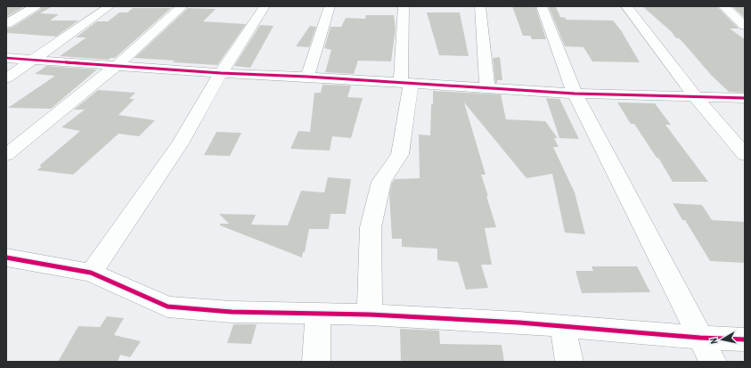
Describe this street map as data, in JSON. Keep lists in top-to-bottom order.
{
  "north": "left"
}
